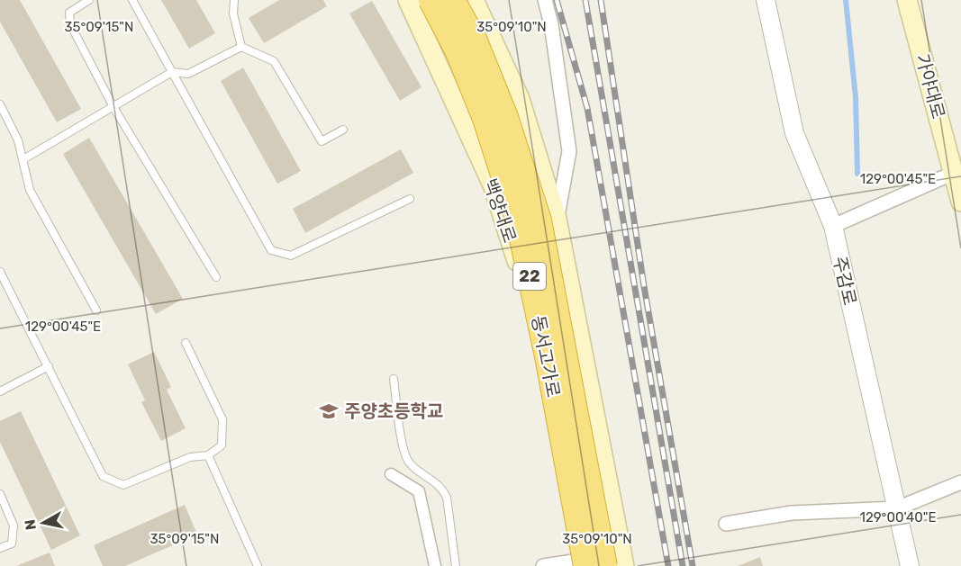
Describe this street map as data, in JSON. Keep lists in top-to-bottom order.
{
  "streets": {
    "highway": ["22", "동서고가로"],
    "main road": ["가야대로", "백양대로"],
    "street": ["주감로"]
  },
  "crossings": [
    ["백양대로", "동서고가로"]
  ],
  "places": {
    "school or university": ["주양초등학교"]
  },
  "north": "left",
  "coordinates": [
    "35°09'15\"N",
    "35°09'10\"N",
    "129°00'45\"E",
    "129°00'40\"E"
  ]
}
